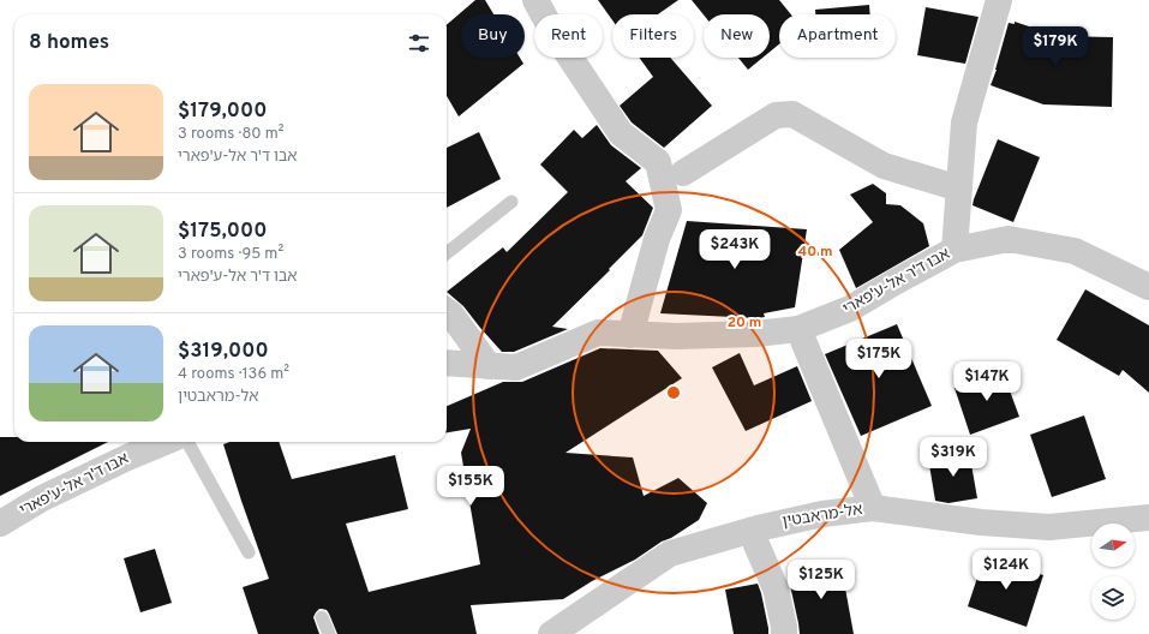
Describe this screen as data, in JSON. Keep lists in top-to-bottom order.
{
  "streets": {
    "street": ["אבו ד'ר אל-ע'פארי", "אל-מראבטין"]
  },
  "north": "right",
  "page": {
    "chip": [
      "Buy",
      "Rent",
      "Filters",
      "New",
      "Apartment"
    ],
    "heading": "8 homes",
    "price": [
      "$179K",
      "$243K",
      "$175K",
      "$147K",
      "$319K",
      "$155K",
      "$124K",
      "$125K"
    ],
    "list": [
      {
        "name": "$179,000",
        "note": "3 rooms · 80 m² · אבו ד'ר אל-ע'פארי"
      },
      {
        "name": "$175,000",
        "note": "3 rooms · 95 m² · אבו ד'ר אל-ע'פארי"
      },
      {
        "name": "$319,000",
        "note": "4 rooms · 136 m² · אל-מראבטין"
      }
    ]
  },
  "rings": ["40 m", "20 m"]
}
